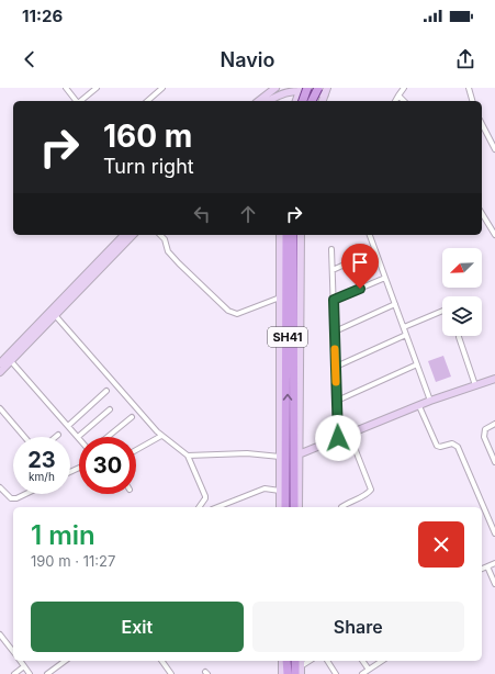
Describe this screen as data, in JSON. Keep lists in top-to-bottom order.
{
  "streets": {
    "main road": ["SH41"]
  },
  "north": "bottom left",
  "page": {
    "status": "11:26",
    "header": "Navio",
    "turn": ["160 m", "Turn right"],
    "speed": "23 km/h",
    "limit": "30",
    "heading": ["1 min", "190 m · 11:27"],
    "buttons": ["Exit", "Share"]
  }
}
